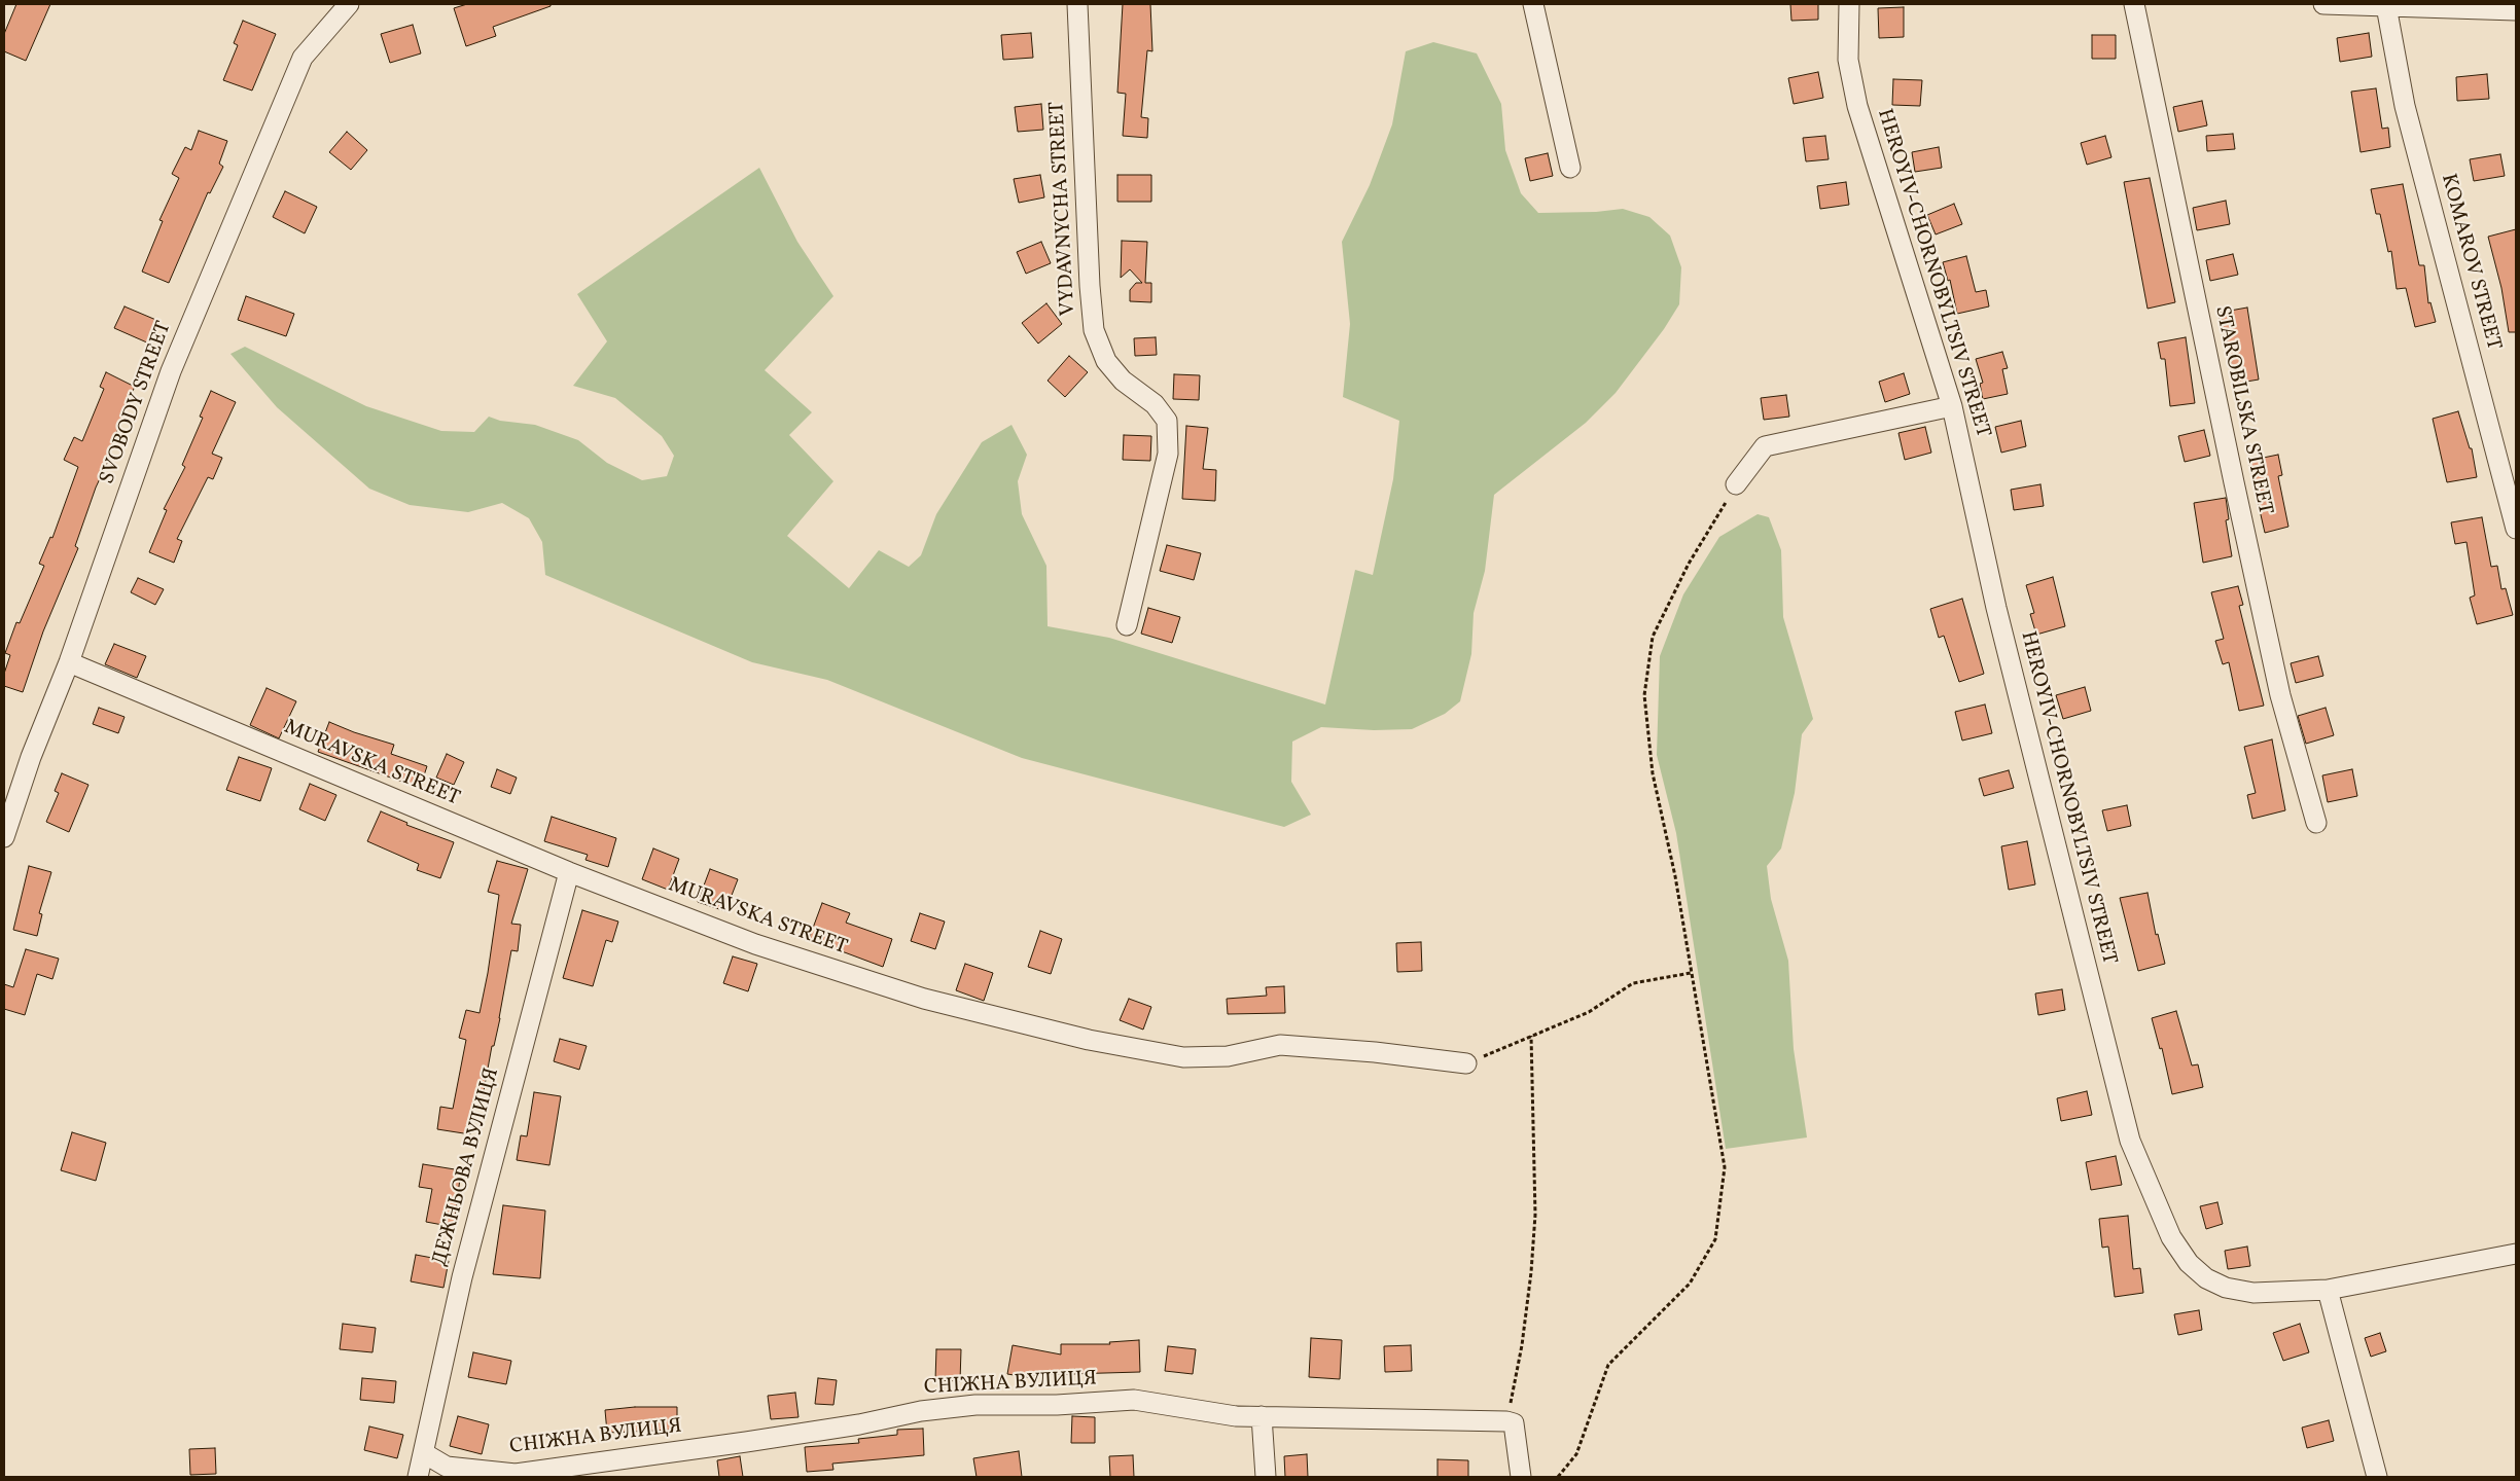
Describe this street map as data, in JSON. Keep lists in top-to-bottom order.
{
  "streets": {
    "street": [
      "VYDAVNYCHA STREET",
      "KOMAROV STREET",
      "HEROYIV-CHORNOBYLTSIV STREET",
      "SVOBODY STREET",
      "STAROBILSKA STREET",
      "MURAVSKA STREET",
      "ДЕЖНЬОВА ВУЛИЦЯ",
      "СНІЖНА ВУЛИЦЯ"
    ]
  },
  "crossings": [
    ["SVOBODY STREET", "MURAVSKA STREET"],
    ["MURAVSKA STREET", "ДЕЖНЬОВА ВУЛИЦЯ"],
    ["ДЕЖНЬОВА ВУЛИЦЯ", "СНІЖНА ВУЛИЦЯ"]
  ]
}
